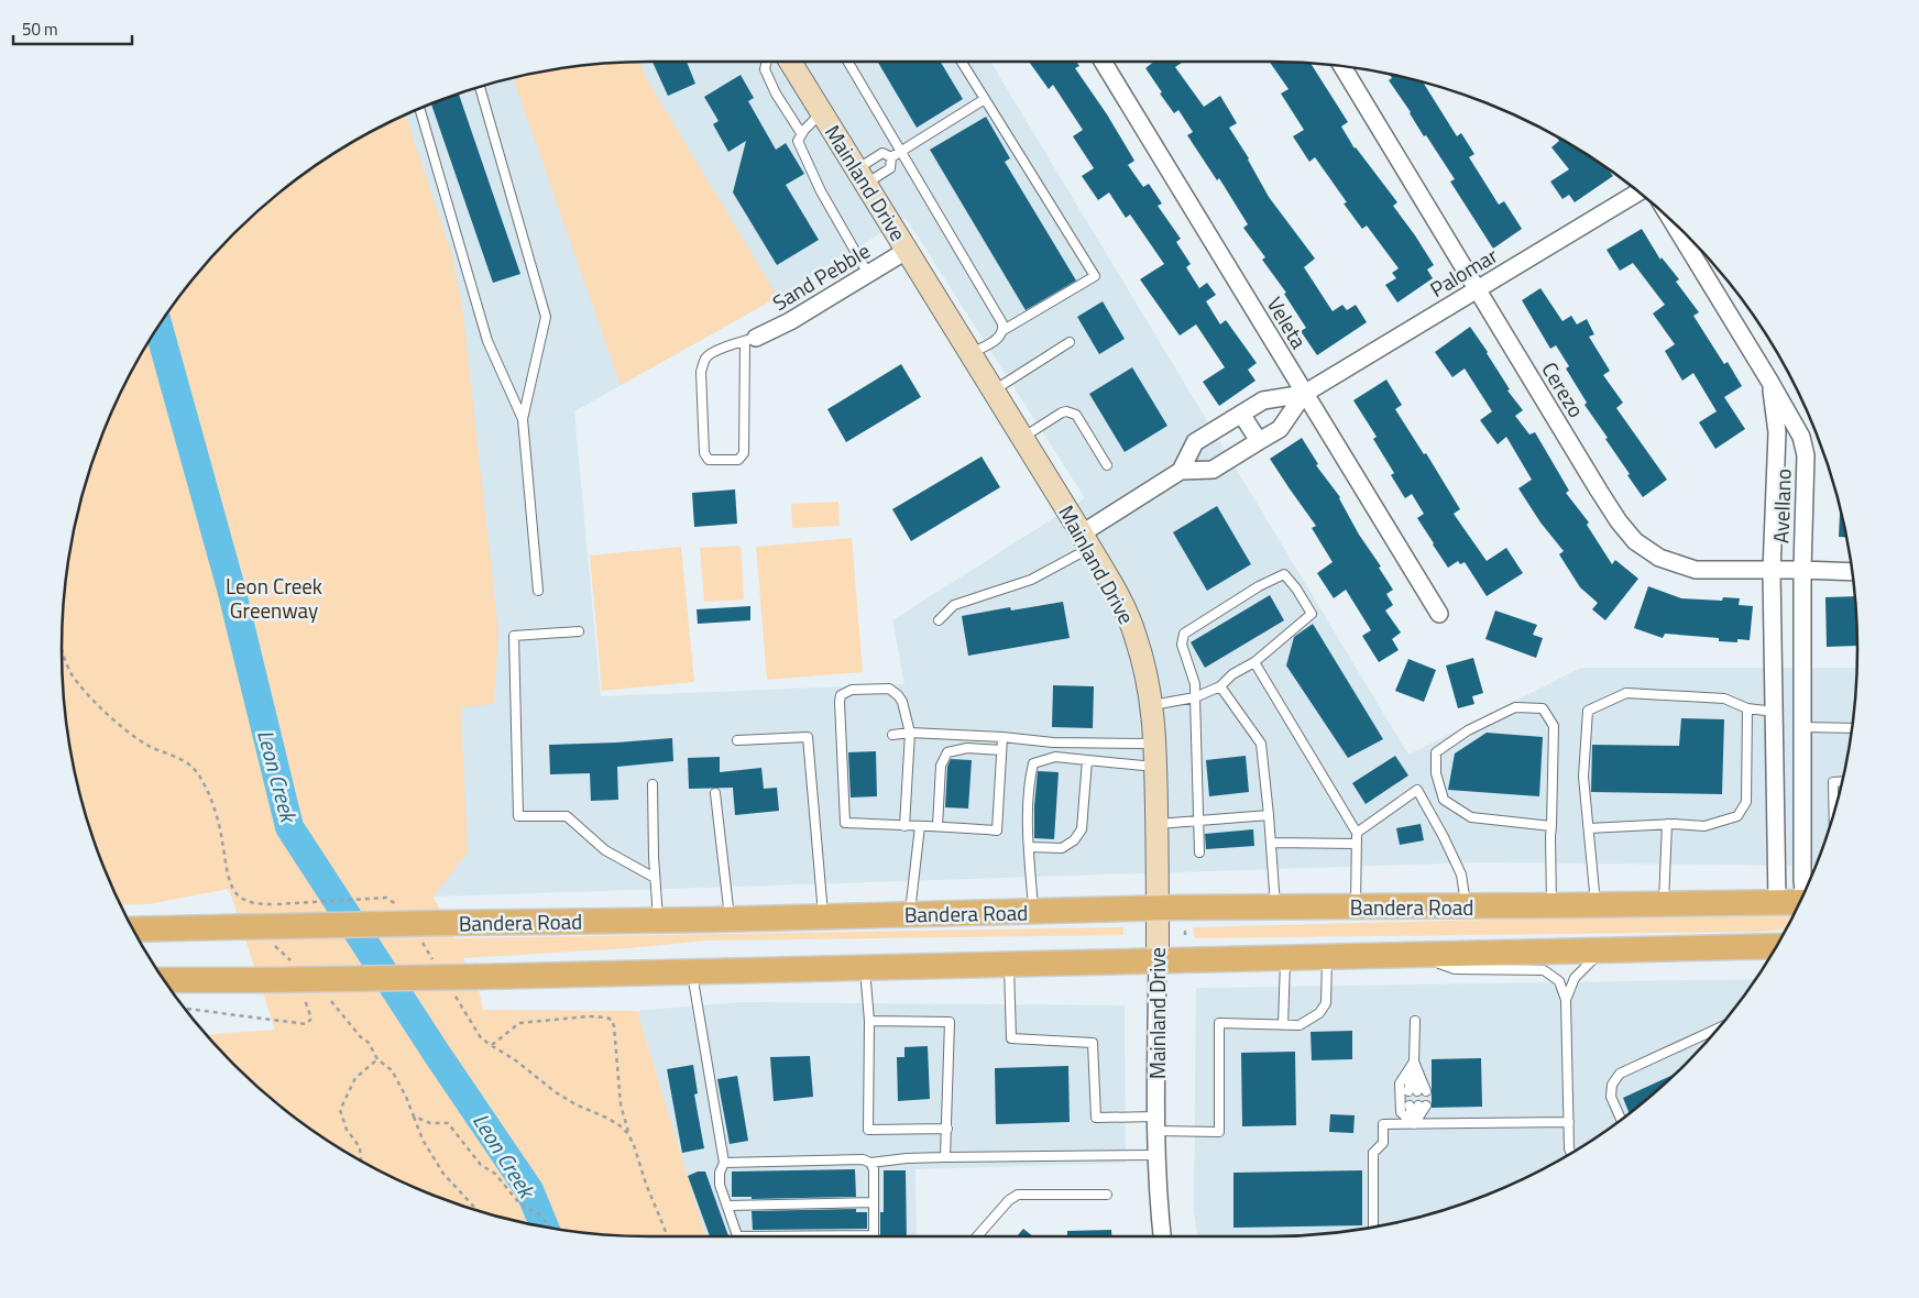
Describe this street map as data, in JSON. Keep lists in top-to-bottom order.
{
  "streets": {
    "main road": ["Mainland Drive", "Bandera Road"],
    "street": [
      "Palomar",
      "Sand Pebble",
      "Veleta",
      "Cerezo",
      "Avellano"
    ]
  },
  "crossings": [
    ["Mainland Drive", "Sand Pebble"],
    ["Mainland Drive", "Bandera Road"],
    ["Palomar", "Veleta"],
    ["Palomar", "Cerezo"],
    ["Cerezo", "Avellano"],
    ["Avellano", "Bandera Road"]
  ],
  "water": ["Leon Creek"],
  "parks": ["Leon Creek Greenway"],
  "scale_bar": "50 m"
}
